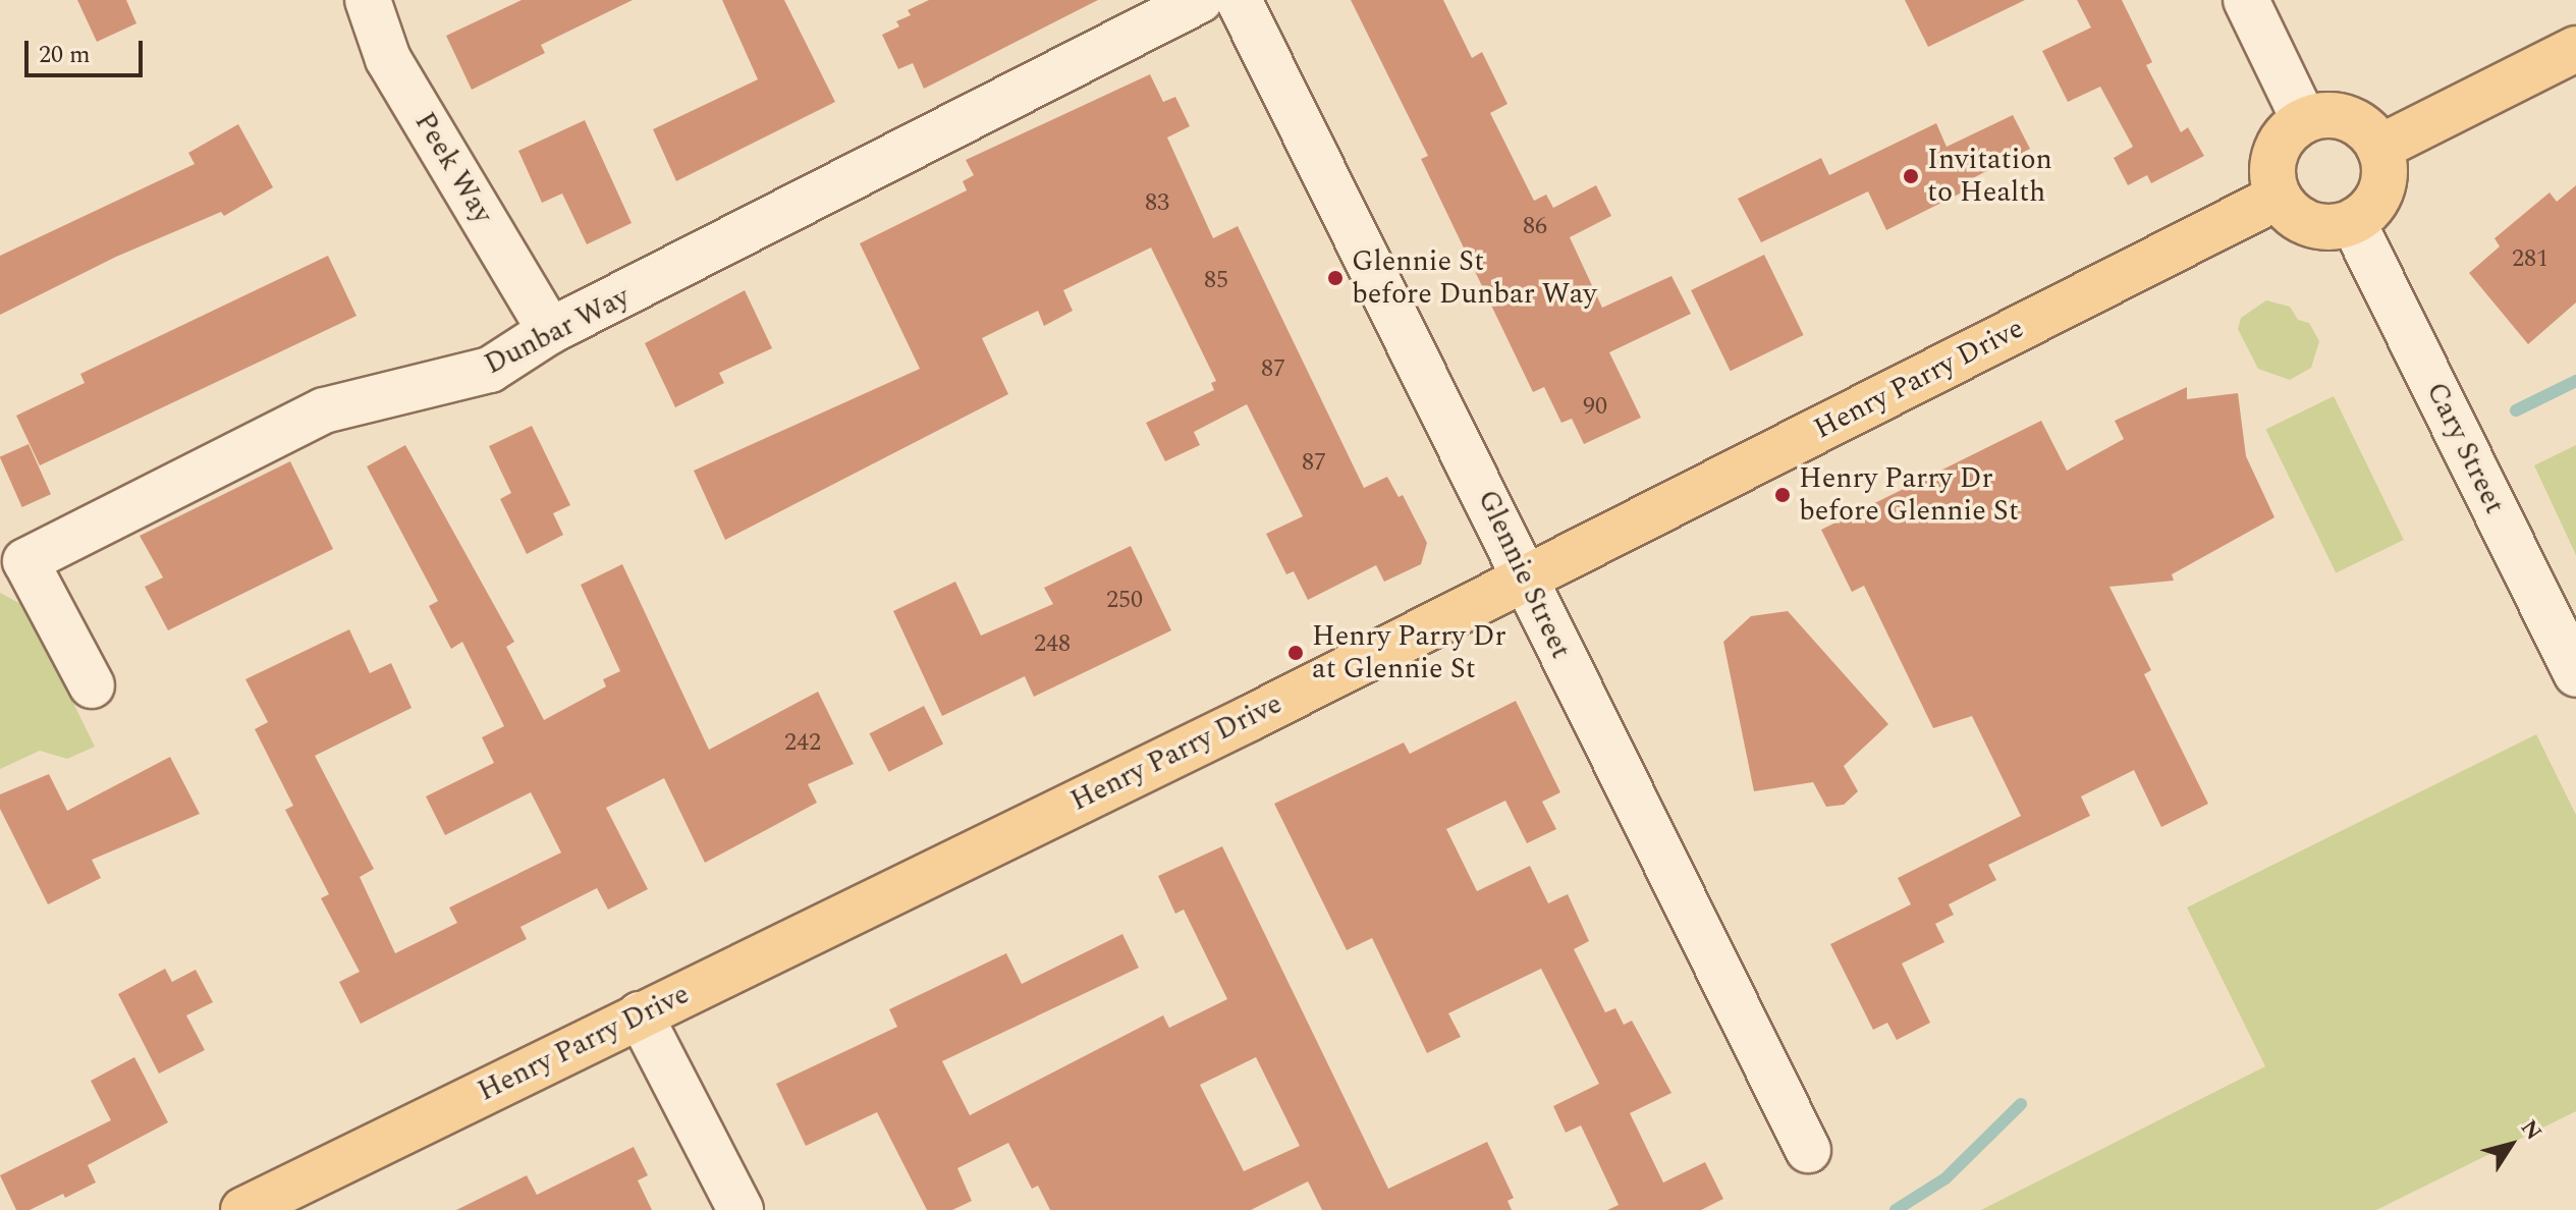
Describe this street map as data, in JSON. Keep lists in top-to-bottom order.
{
  "streets": {
    "main road": ["Henry Parry Drive"],
    "street": [
      "Peek Way",
      "Dunbar Way",
      "Cary Street",
      "Glennie Street"
    ]
  },
  "crossings": [
    ["Peek Way", "Dunbar Way"],
    ["Henry Parry Drive", "Cary Street"],
    ["Henry Parry Drive", "Glennie Street"]
  ],
  "places": [
    "Invitation to Health",
    "Glennie St before Dunbar Way",
    "Henry Parry Dr before Glennie St",
    "Henry Parry Dr at Glennie St"
  ],
  "house_numbers": [
    "83",
    "86",
    "281",
    "85",
    "87",
    "90",
    "87",
    "250",
    "248",
    "242"
  ],
  "scale_bar": "20 m",
  "north": "top right"
}
